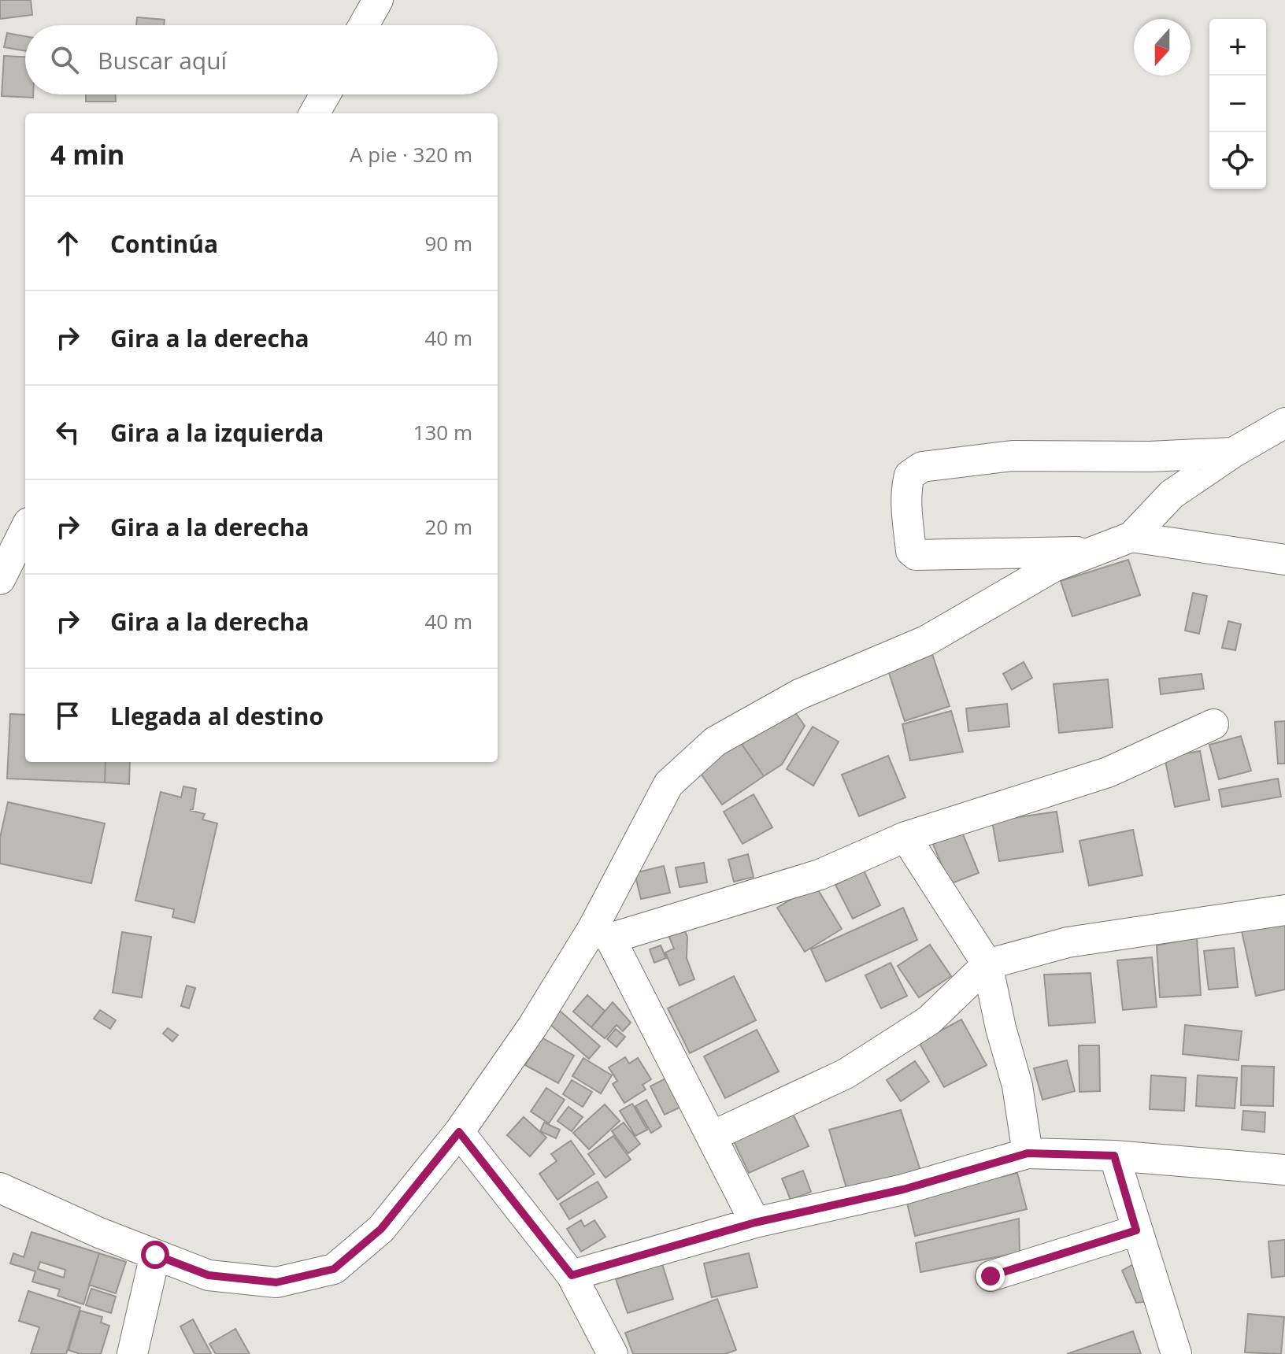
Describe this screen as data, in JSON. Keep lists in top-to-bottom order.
{
  "north": "bottom",
  "page": {
    "map_buttons": ["+", "−"],
    "search": "Buscar aquí",
    "heading": ["4 min", "A pie · 320 m"],
    "list": [
      ["Continúa", "90 m"],
      ["Gira a la derecha", "40 m"],
      ["Gira a la izquierda", "130 m"],
      ["Gira a la derecha", "20 m"],
      ["Gira a la derecha", "40 m"],
      "Llegada al destino"
    ]
  }
}
